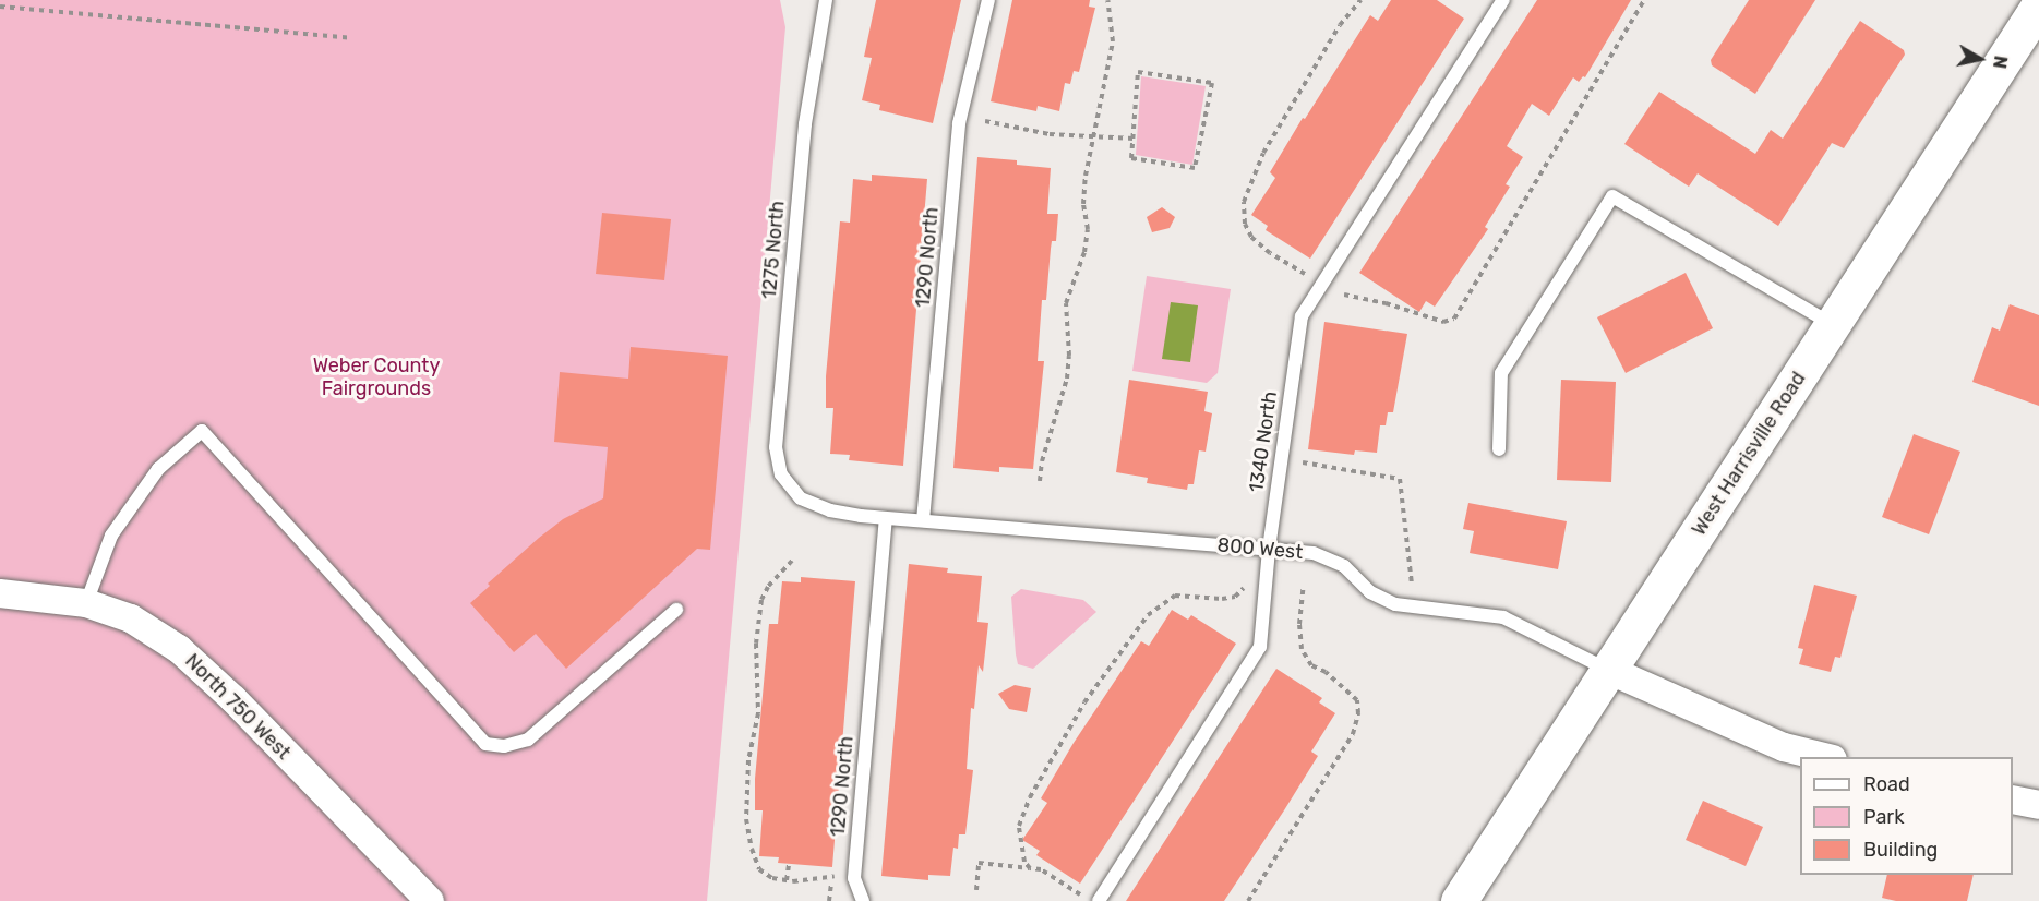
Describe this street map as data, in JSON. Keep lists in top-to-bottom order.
{
  "streets": {
    "main road": ["West Harrisville Road"],
    "street": ["800 West", "North 750 West"],
    "lane": ["1275 North", "1290 North", "1340 North"]
  },
  "crossings": [
    ["1275 North", "800 West"],
    ["1290 North", "800 West"],
    ["1340 North", "800 West"],
    ["West Harrisville Road", "800 West"]
  ],
  "parks": ["Weber County Fairgrounds"],
  "legend": ["Road", "Park", "Building"],
  "north": "right"
}
